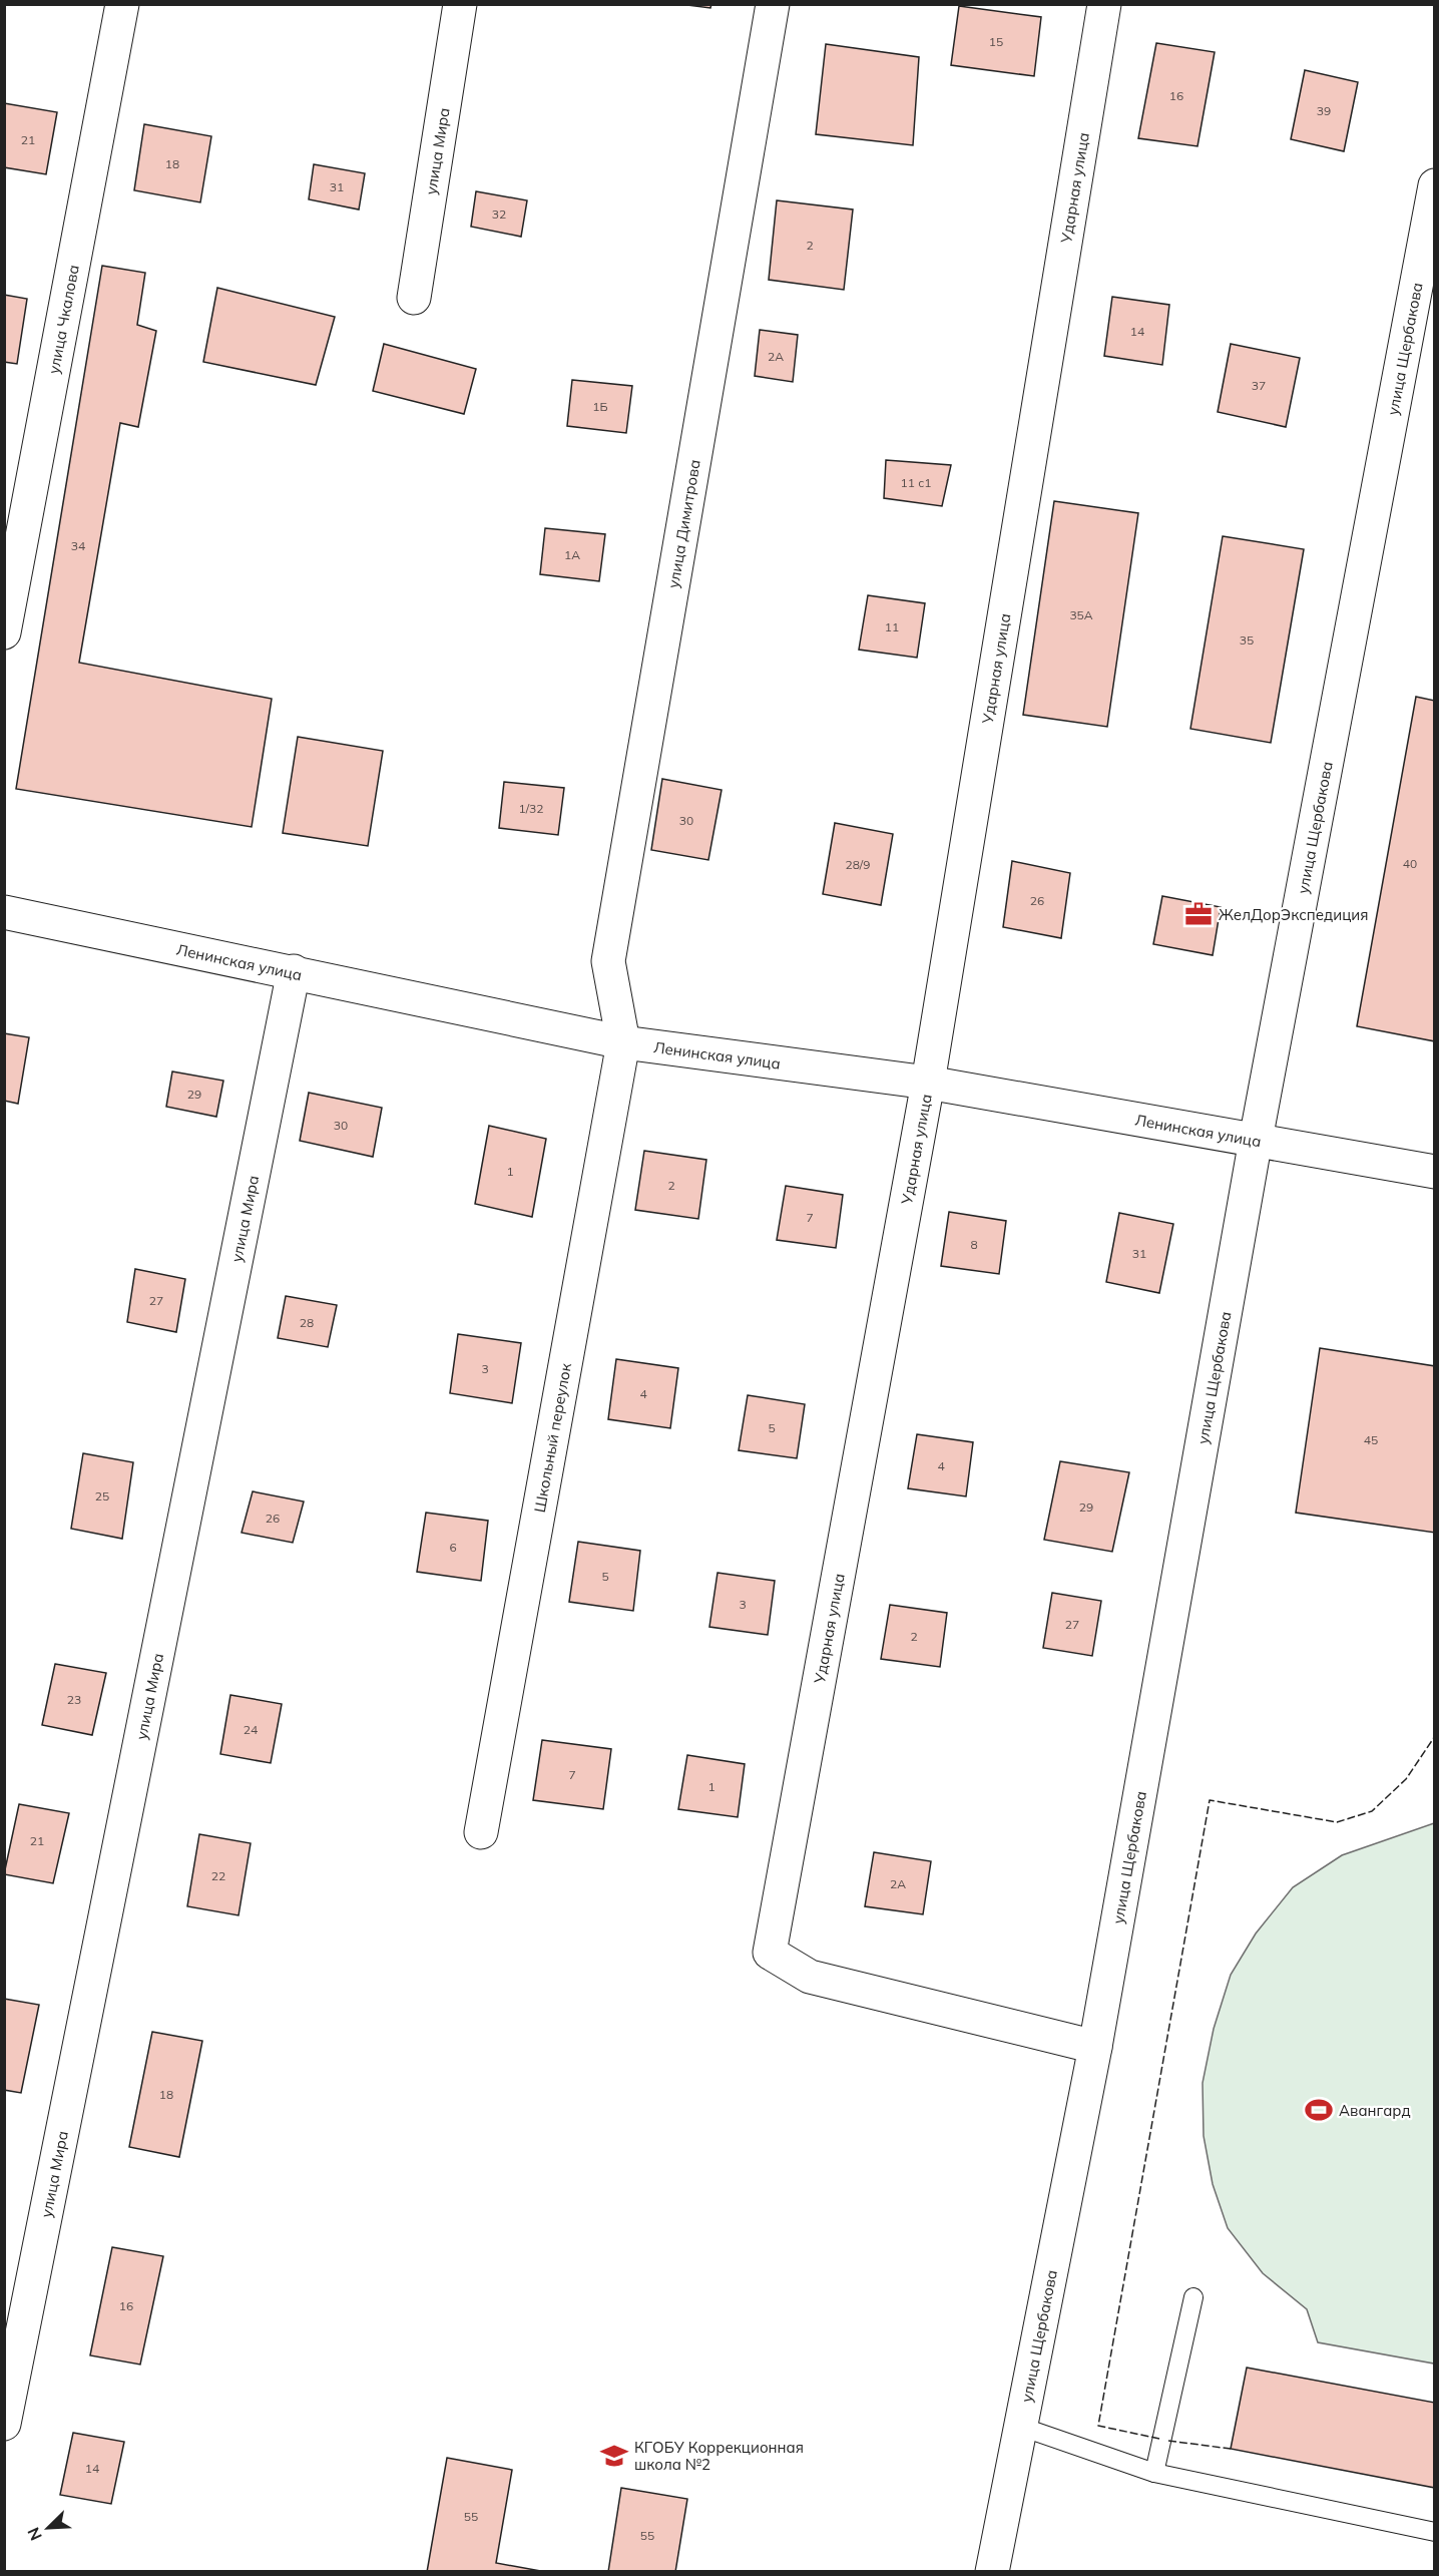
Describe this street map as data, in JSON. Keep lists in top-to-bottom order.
{
  "streets": {
    "street": [
      "улица Мира",
      "Ударная улица",
      "улица Чкалова",
      "улица Щербакова",
      "улица Димитрова",
      "Ленинская улица",
      "Школьный переулок"
    ]
  },
  "crossings": [
    ["улица Мира", "Ленинская улица"],
    ["Ударная улица", "улица Щербакова"],
    ["Ударная улица", "Ленинская улица"],
    ["улица Щербакова", "Ленинская улица"],
    ["улица Димитрова", "Ленинская улица"],
    ["улица Димитрова", "Школьный переулок"],
    ["Ленинская улица", "Школьный переулок"]
  ],
  "places": {
    "office": ["ЖелДорЭкспедиция"],
    "sports": ["Авангард"],
    "school or university": ["КГОБУ Коррекционная школа №2"]
  },
  "house_numbers": [
    "15",
    "16",
    "39",
    "21",
    "18",
    "31",
    "32",
    "2",
    "14",
    "2А",
    "37",
    "1Б",
    "11 с1",
    "34",
    "1А",
    "35А",
    "11",
    "35",
    "1/32",
    "30",
    "40",
    "28/9",
    "26",
    "29",
    "30",
    "1",
    "2",
    "7",
    "8",
    "31",
    "27",
    "28",
    "3",
    "4",
    "5",
    "45",
    "4",
    "25",
    "29",
    "26",
    "6",
    "5",
    "3",
    "27",
    "2",
    "23",
    "24",
    "7",
    "1",
    "21",
    "22",
    "2А",
    "18",
    "16",
    "14",
    "55",
    "55"
  ],
  "north": "bottom left"
}
